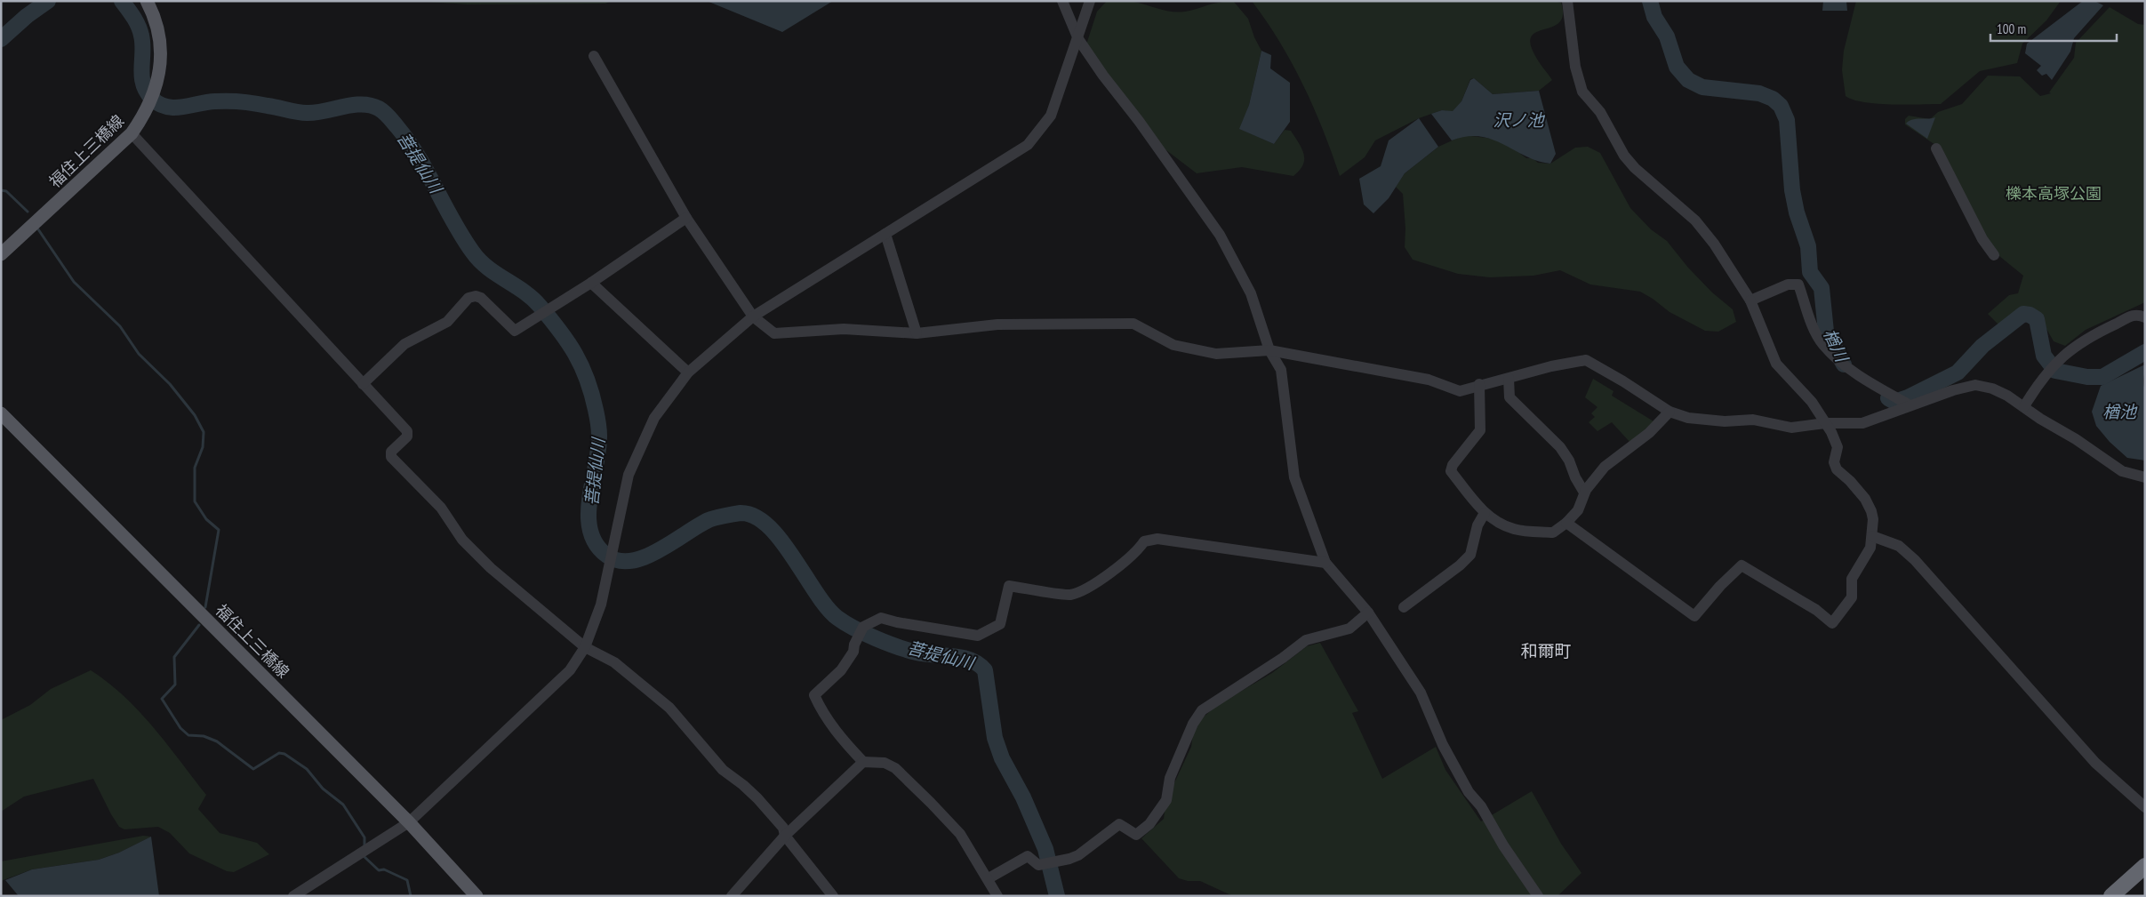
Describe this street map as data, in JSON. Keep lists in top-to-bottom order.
{
  "streets": {
    "main road": ["福住上三橋線"]
  },
  "districts": ["和爾町"],
  "water": [
    "沢ノ池",
    "菩提仙川",
    "楢川",
    "楢池"
  ],
  "parks": ["櫟本高塚公園"],
  "scale_bar": "100 m"
}
